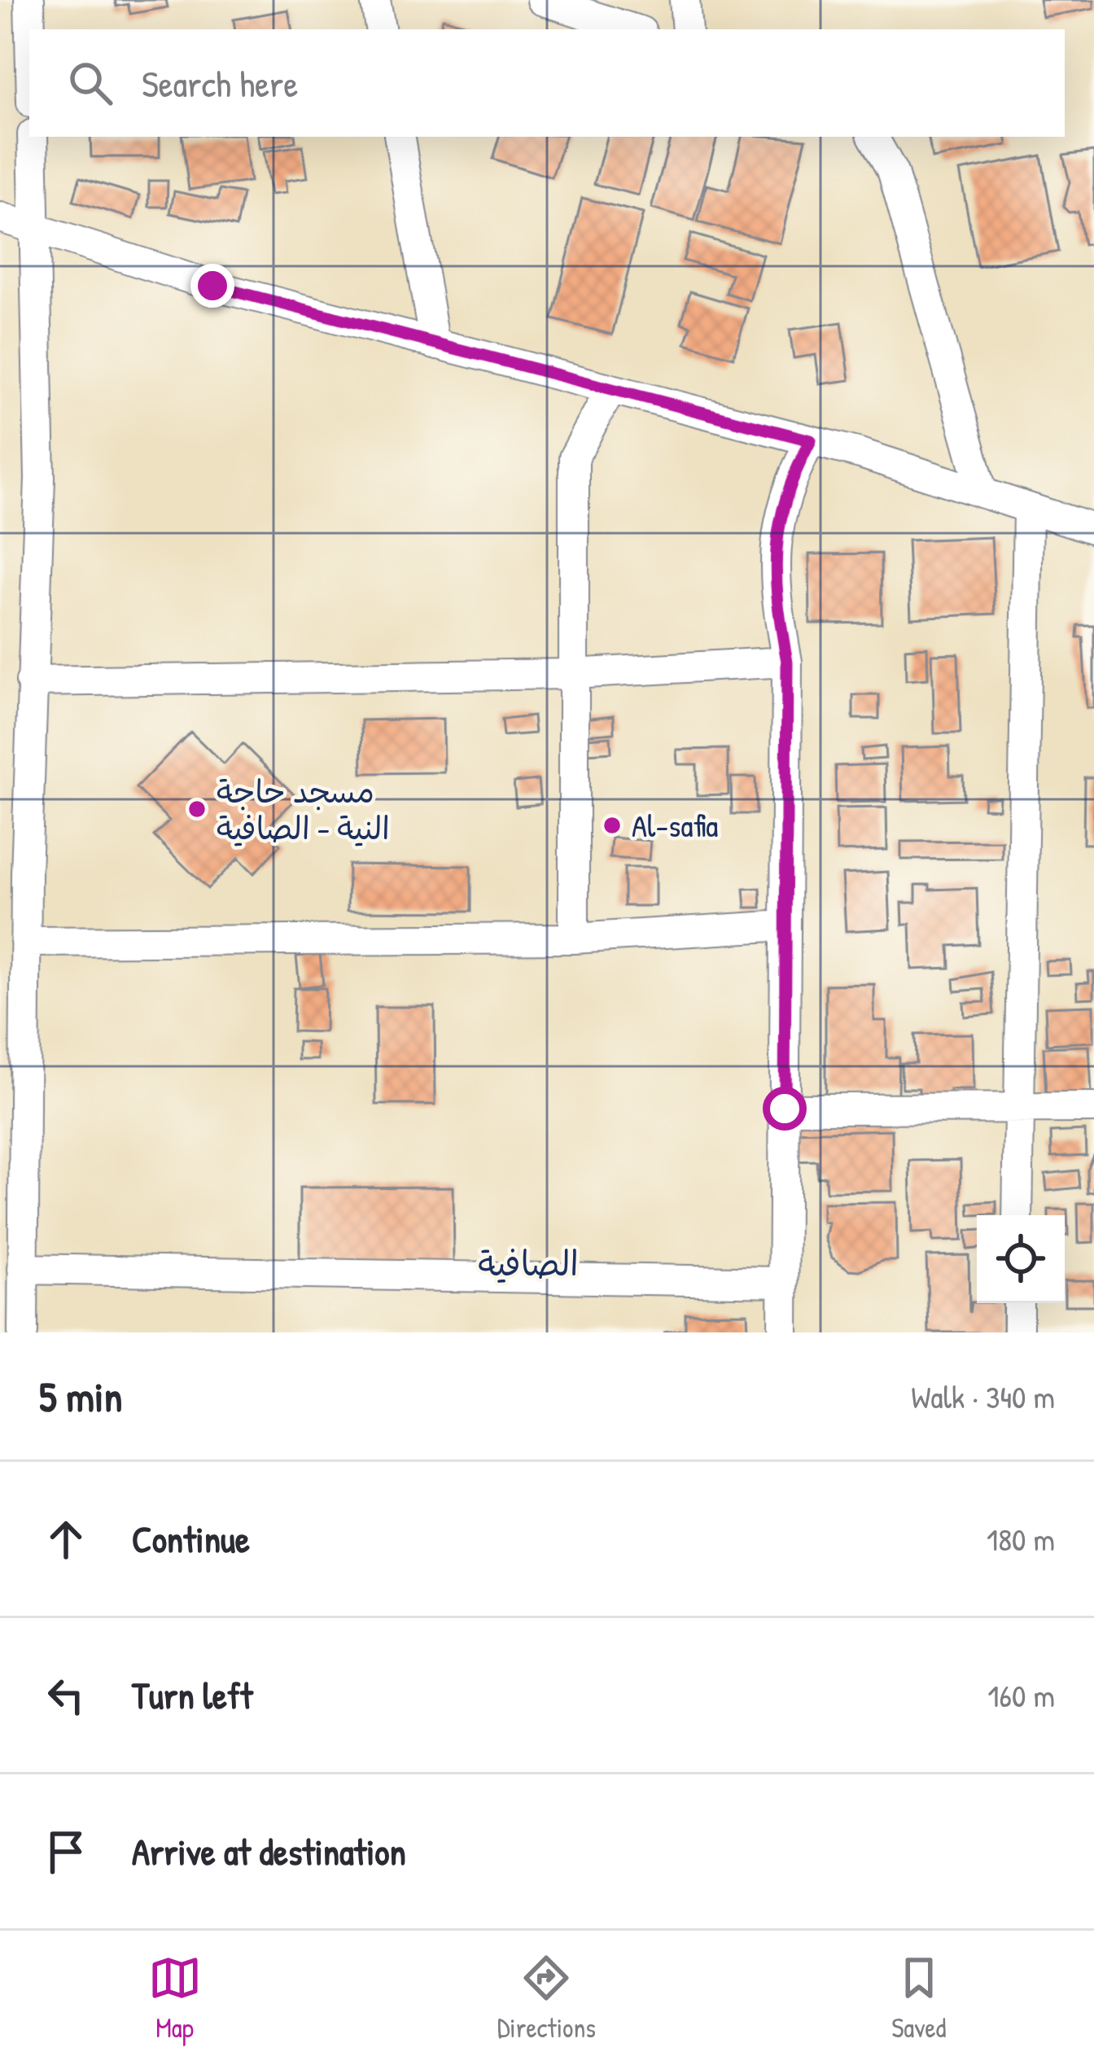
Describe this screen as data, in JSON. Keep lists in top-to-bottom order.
{
  "districts": ["الصافية"],
  "places": ["مسجد حاجة النية - الصافية", "Al-safia"],
  "page": {
    "search": "Search here",
    "heading": ["5 min", "Walk · 340 m"],
    "list": [
      ["Continue", "180 m"],
      ["Turn left", "160 m"],
      "Arrive at destination"
    ],
    "nav": ["Map", "Directions", "Saved"]
  }
}
